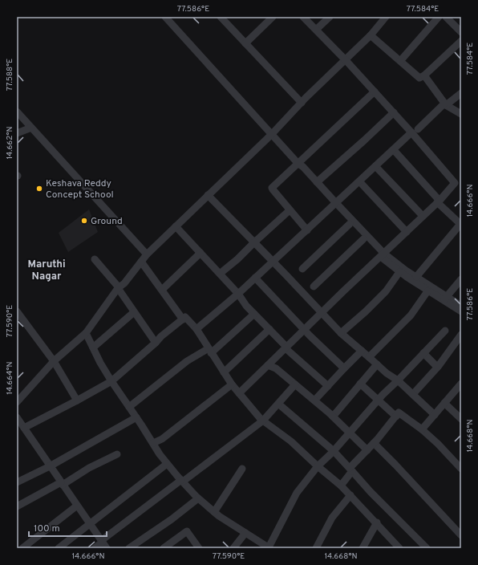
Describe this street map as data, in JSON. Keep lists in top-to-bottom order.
{
  "districts": ["Maruthi Nagar"],
  "places": ["Keshava Reddy Concept School", "Ground"],
  "scale_bar": "100 m",
  "coordinates": [
    "77.586°E",
    "77.584°E",
    "77.588°E",
    "14.662°N",
    "14.666°N",
    "77.590°E",
    "14.664°N",
    "14.668°N"
  ]
}
